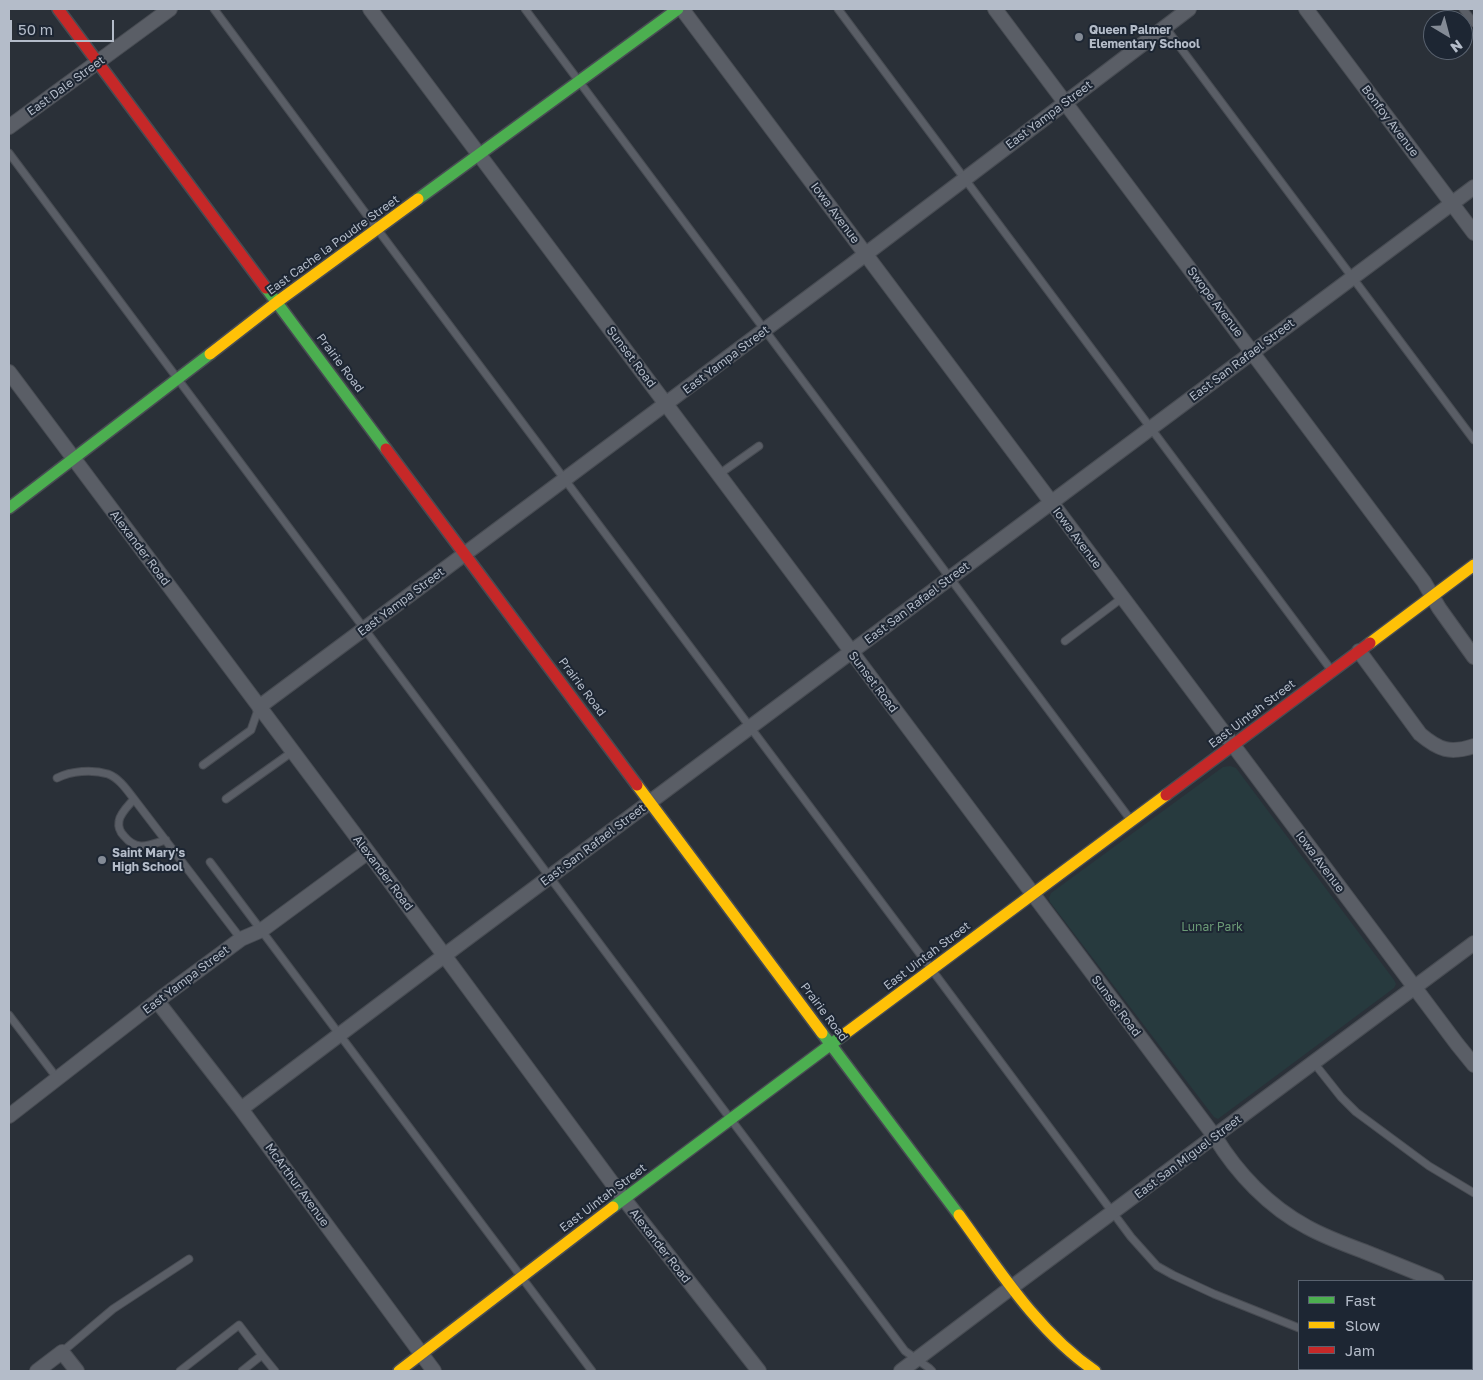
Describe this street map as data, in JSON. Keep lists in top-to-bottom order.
{
  "streets": {
    "street": [
      "East Dale Street",
      "East Yampa Street",
      "Bonfoy Avenue",
      "Iowa Avenue",
      "East Cache la Poudre Street",
      "Swope Avenue",
      "Sunset Road",
      "East San Rafael Street",
      "Prairie Road",
      "Alexander Road",
      "East Uintah Street",
      "East San Miguel Street",
      "McArthur Avenue"
    ]
  },
  "crossings": [
    ["East Dale Street", "Prairie Road"],
    ["East Yampa Street", "Iowa Avenue"],
    ["East Yampa Street", "Swope Avenue"],
    ["East Yampa Street", "Sunset Road"],
    ["East Yampa Street", "Prairie Road"],
    ["East Yampa Street", "Alexander Road"],
    ["East Yampa Street", "McArthur Avenue"],
    ["Bonfoy Avenue", "East San Rafael Street"],
    ["Iowa Avenue", "East Cache la Poudre Street"],
    ["Iowa Avenue", "East San Rafael Street"],
    ["Iowa Avenue", "East Uintah Street"],
    ["Iowa Avenue", "East San Miguel Street"],
    ["East Cache la Poudre Street", "Sunset Road"],
    ["East Cache la Poudre Street", "Prairie Road"],
    ["East Cache la Poudre Street", "Alexander Road"],
    ["Swope Avenue", "East San Rafael Street"],
    ["Swope Avenue", "East Uintah Street"],
    ["Sunset Road", "East San Rafael Street"],
    ["Sunset Road", "East Uintah Street"],
    ["Sunset Road", "East San Miguel Street"],
    ["East San Rafael Street", "Prairie Road"],
    ["East San Rafael Street", "Alexander Road"],
    ["East San Rafael Street", "McArthur Avenue"],
    ["Prairie Road", "East Uintah Street"],
    ["Prairie Road", "East San Miguel Street"],
    ["Alexander Road", "East Uintah Street"],
    ["East Uintah Street", "McArthur Avenue"]
  ],
  "parks": ["Lunar Park"],
  "places": ["Queen Palmer Elementary School", "Saint Mary's High School"],
  "legend": ["Fast", "Slow", "Jam"],
  "scale_bar": "50 m",
  "north": "bottom right"
}
